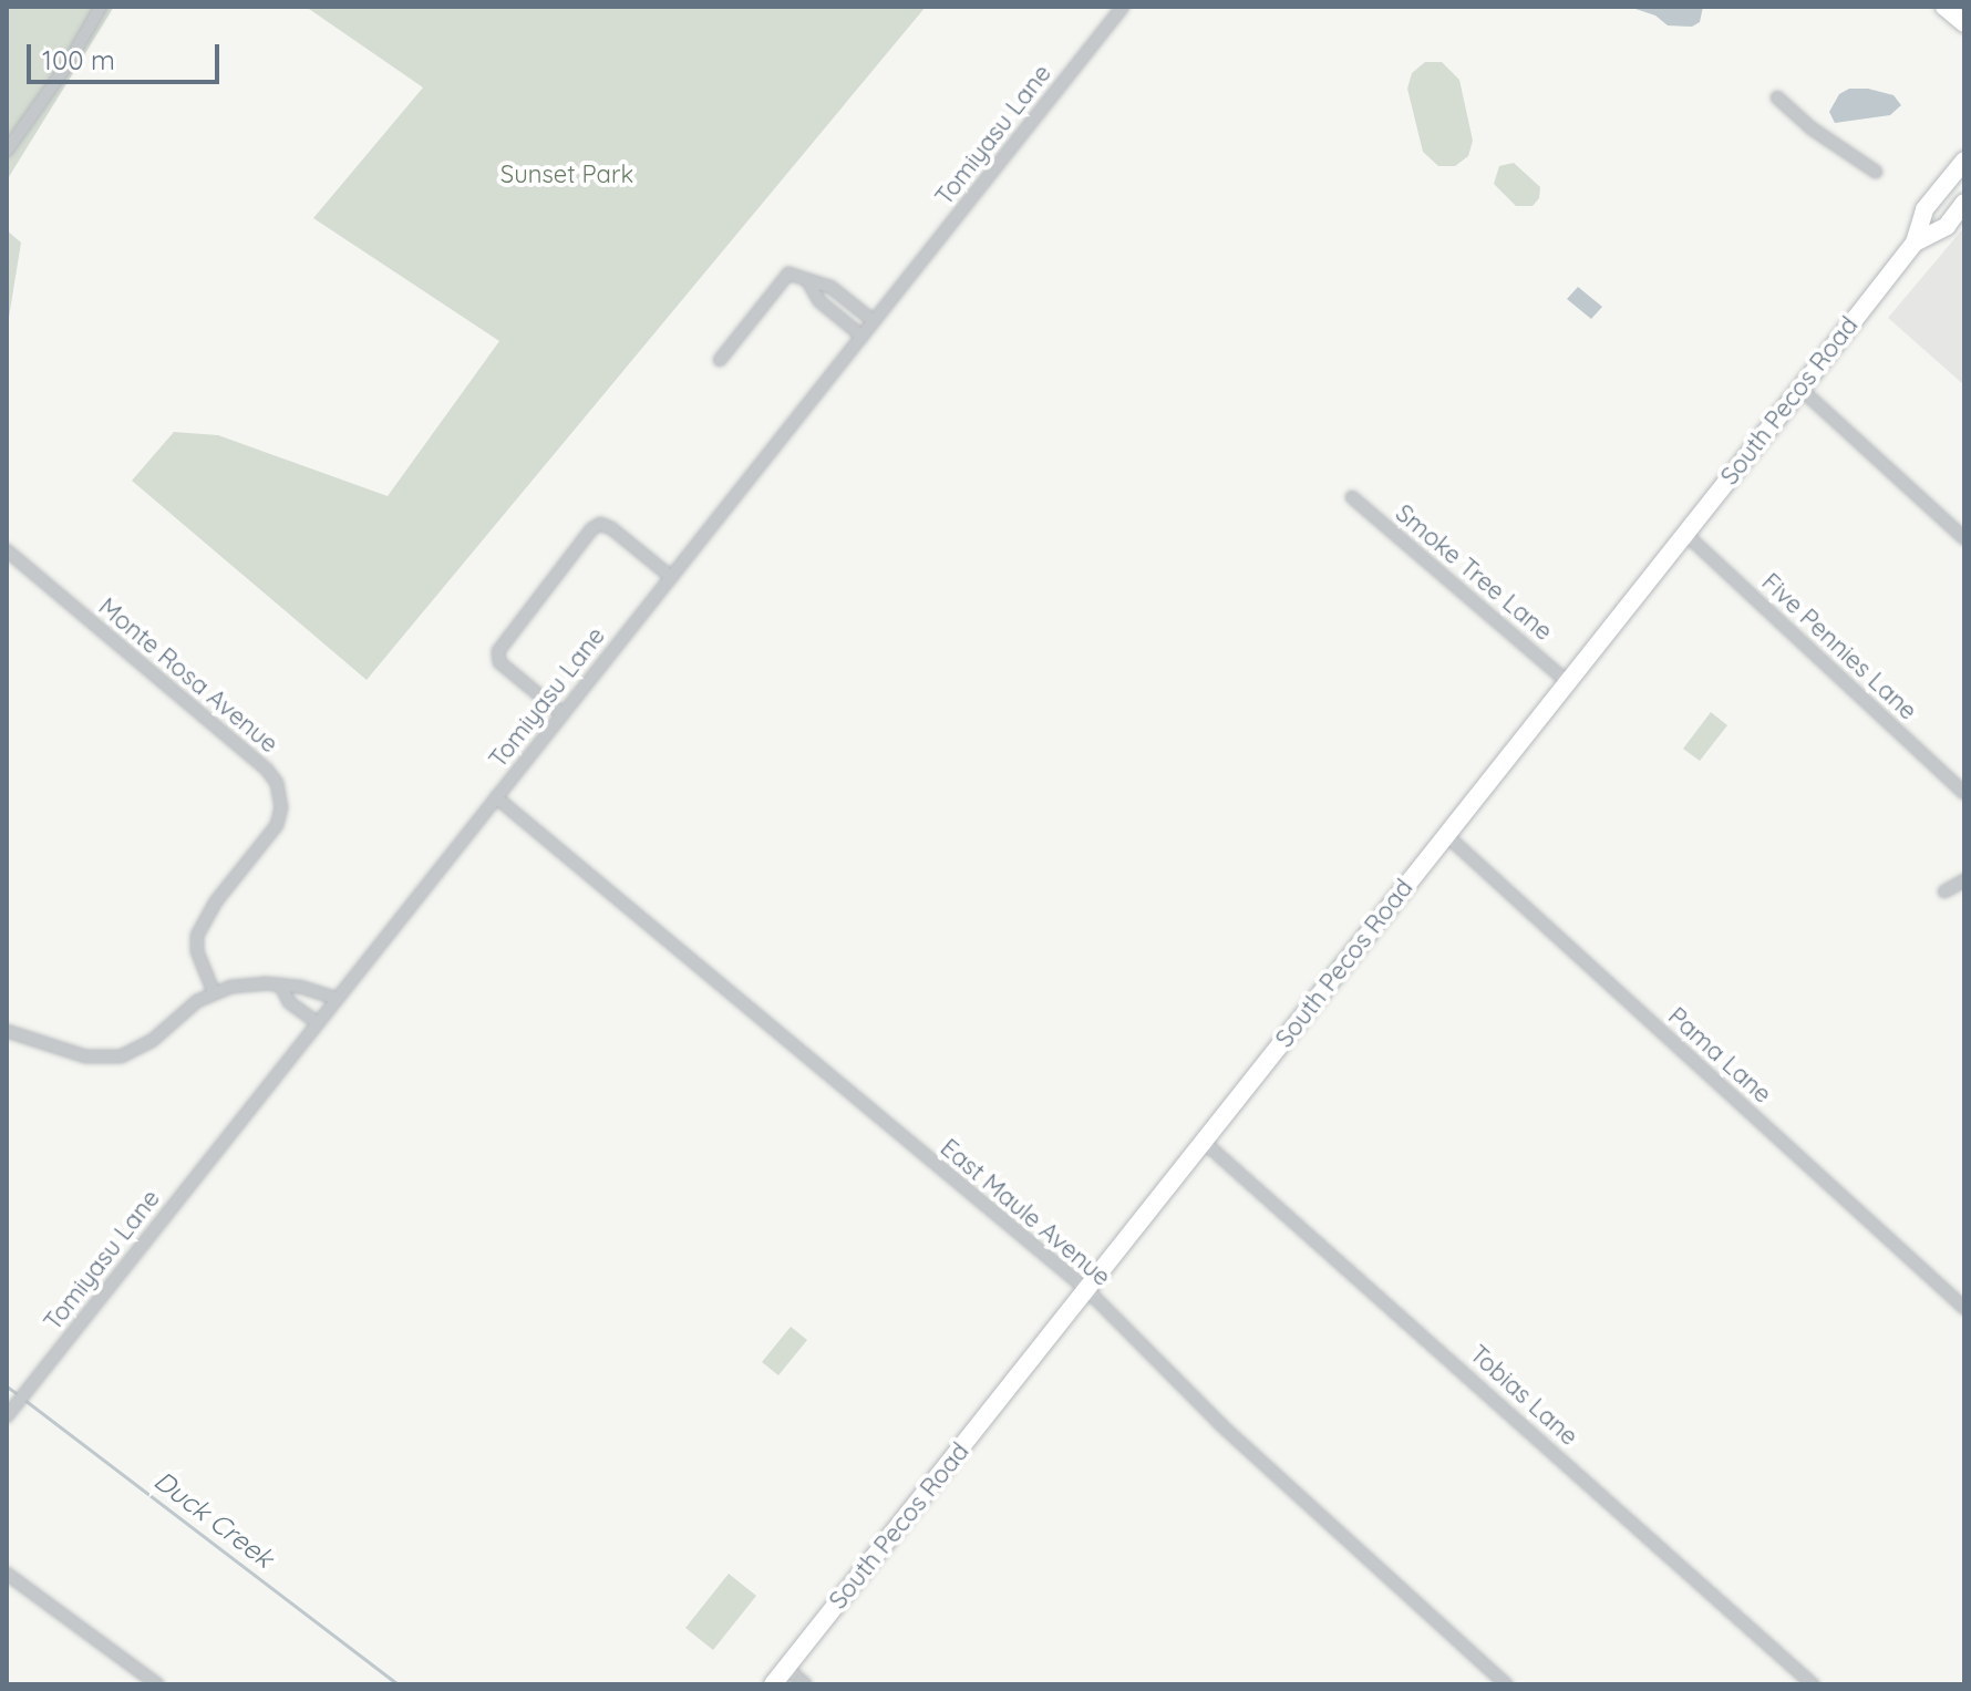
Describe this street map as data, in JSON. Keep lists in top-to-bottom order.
{
  "streets": {
    "main road": ["South Pecos Road"],
    "street": [
      "Tomiyasu Lane",
      "Smoke Tree Lane",
      "Five Pennies Lane",
      "Monte Rosa Avenue",
      "Pama Lane",
      "East Maule Avenue",
      "Tobias Lane"
    ]
  },
  "crossings": [
    ["Tomiyasu Lane", "East Maule Avenue"],
    ["South Pecos Road", "Smoke Tree Lane"],
    ["South Pecos Road", "Five Pennies Lane"],
    ["South Pecos Road", "Pama Lane"],
    ["South Pecos Road", "East Maule Avenue"],
    ["South Pecos Road", "Tobias Lane"]
  ],
  "water": ["Duck Creek"],
  "parks": ["Sunset Park"],
  "scale_bar": "100 m"
}
